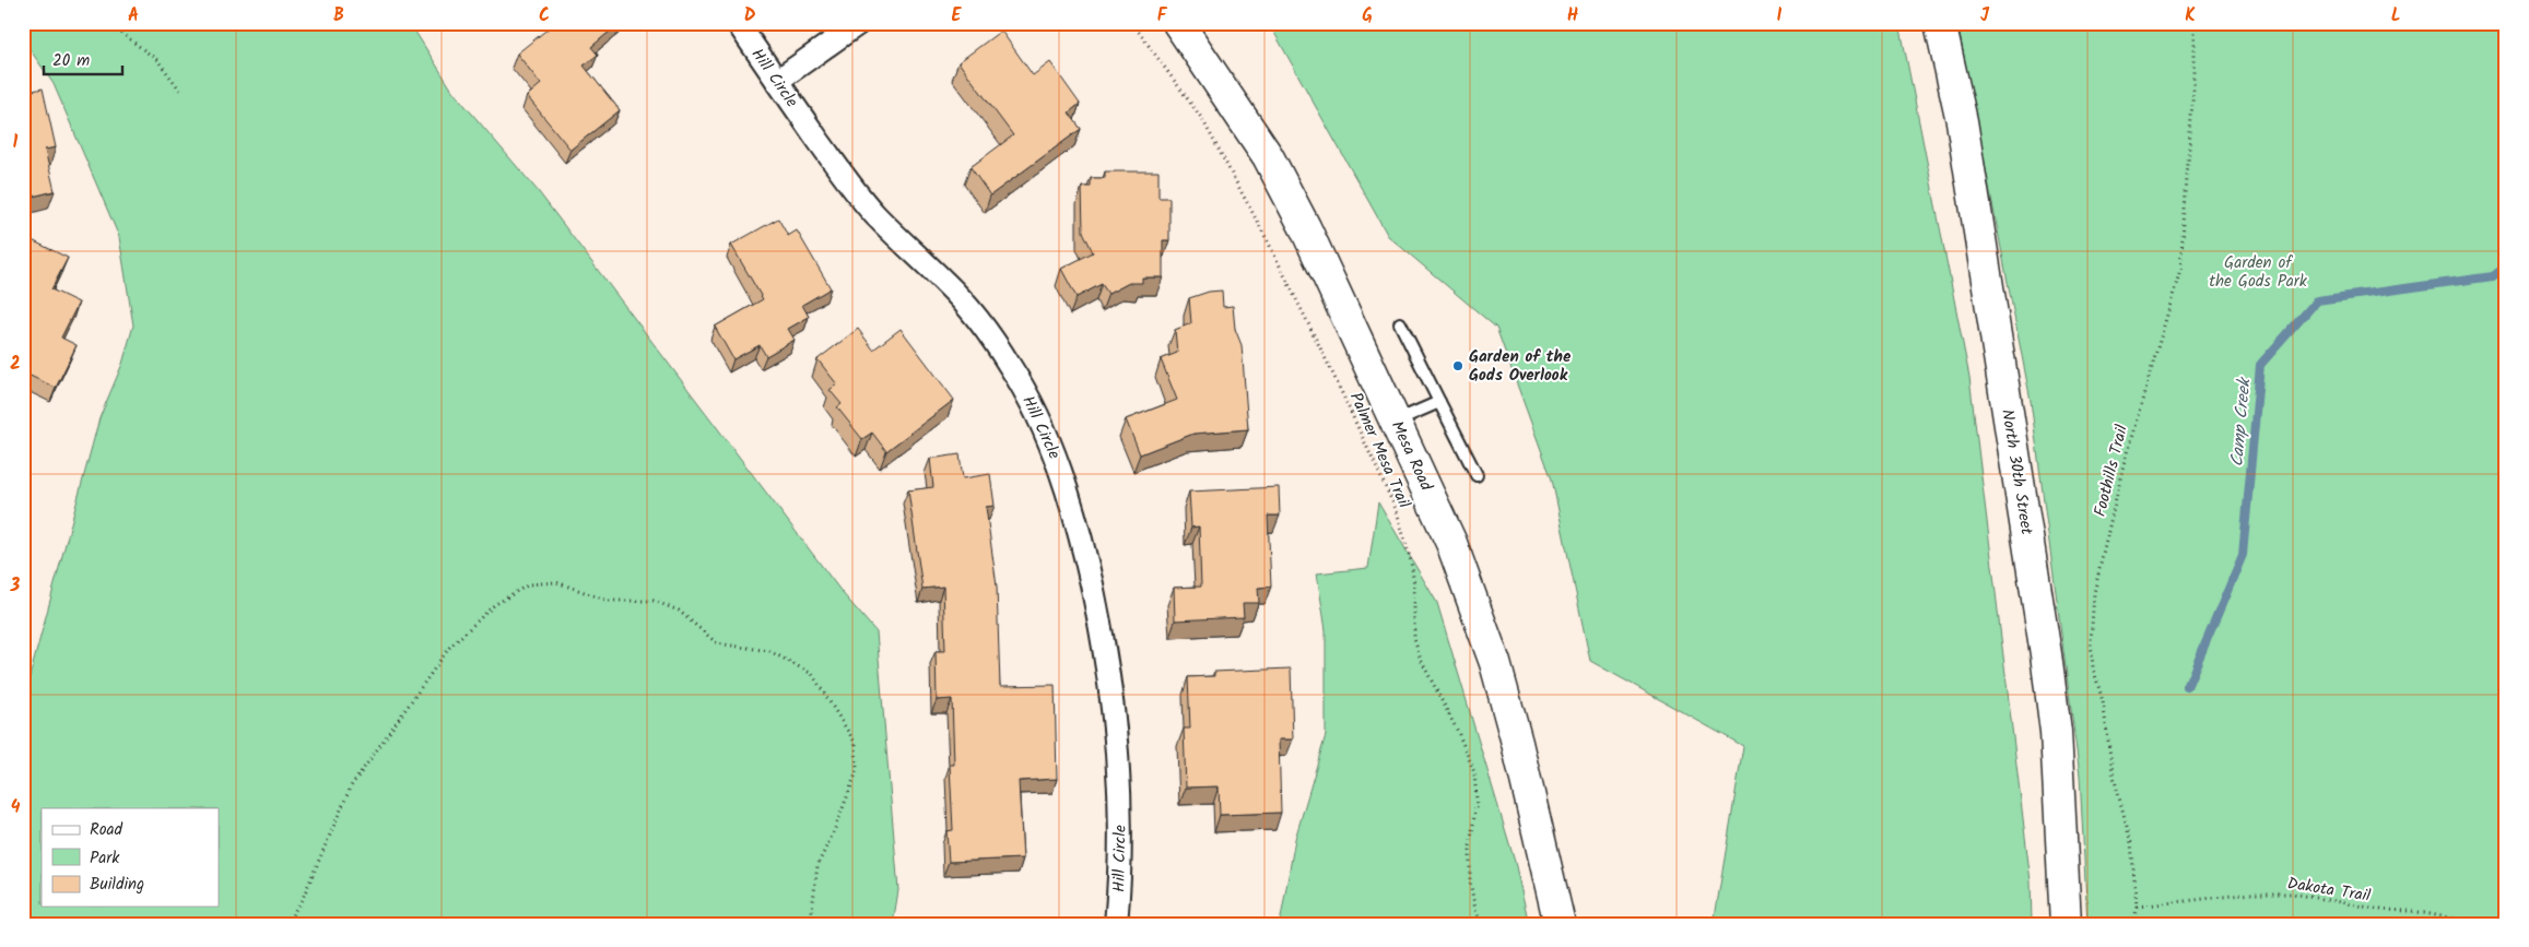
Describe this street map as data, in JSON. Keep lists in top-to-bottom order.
{
  "streets": {
    "main road": ["Mesa Road", "North 30th Street"],
    "street": ["Hill Circle"],
    "path": ["Palmer Mesa Trail", "Foothills Trail", "Dakota Trail"]
  },
  "crossings": [
    ["Foothills Trail", "Dakota Trail"]
  ],
  "water": ["Camp Creek"],
  "parks": ["Garden of the Gods Park"],
  "places": ["Garden of the Gods Overlook"],
  "legend": ["Road", "Park", "Building"],
  "scale_bar": "20 m",
  "grid": {
    "columns": [
      "A",
      "B",
      "C",
      "D",
      "E",
      "F",
      "G",
      "H",
      "I",
      "J",
      "K",
      "L"
    ],
    "rows": [
      "1",
      "2",
      "3",
      "4"
    ]
  }
}
